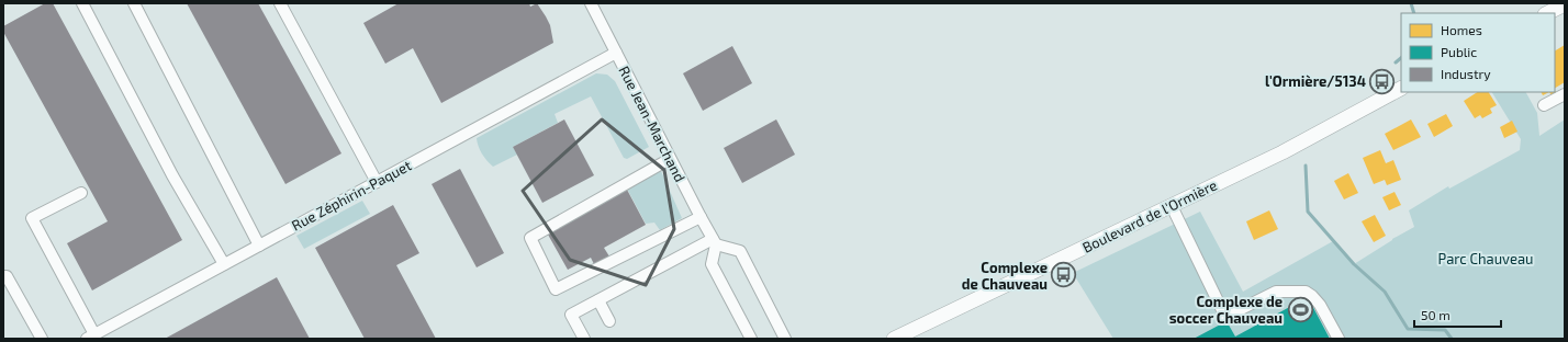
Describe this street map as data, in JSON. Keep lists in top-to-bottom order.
{
  "streets": {
    "main road": ["Boulevard de l'Ormière"],
    "street": ["Rue Jean-Marchand", "Rue Zéphirin-Paquet"]
  },
  "crossings": [
    ["Rue Jean-Marchand", "Rue Zéphirin-Paquet"]
  ],
  "parks": ["Parc Chauveau"],
  "places": {
    "bus stop": ["l'Ormière/5134", "Complexe de Chauveau"],
    "sports": ["Complexe de soccer Chauveau"]
  },
  "legend": ["Homes", "Public", "Industry"],
  "scale_bar": "50 m"
}
